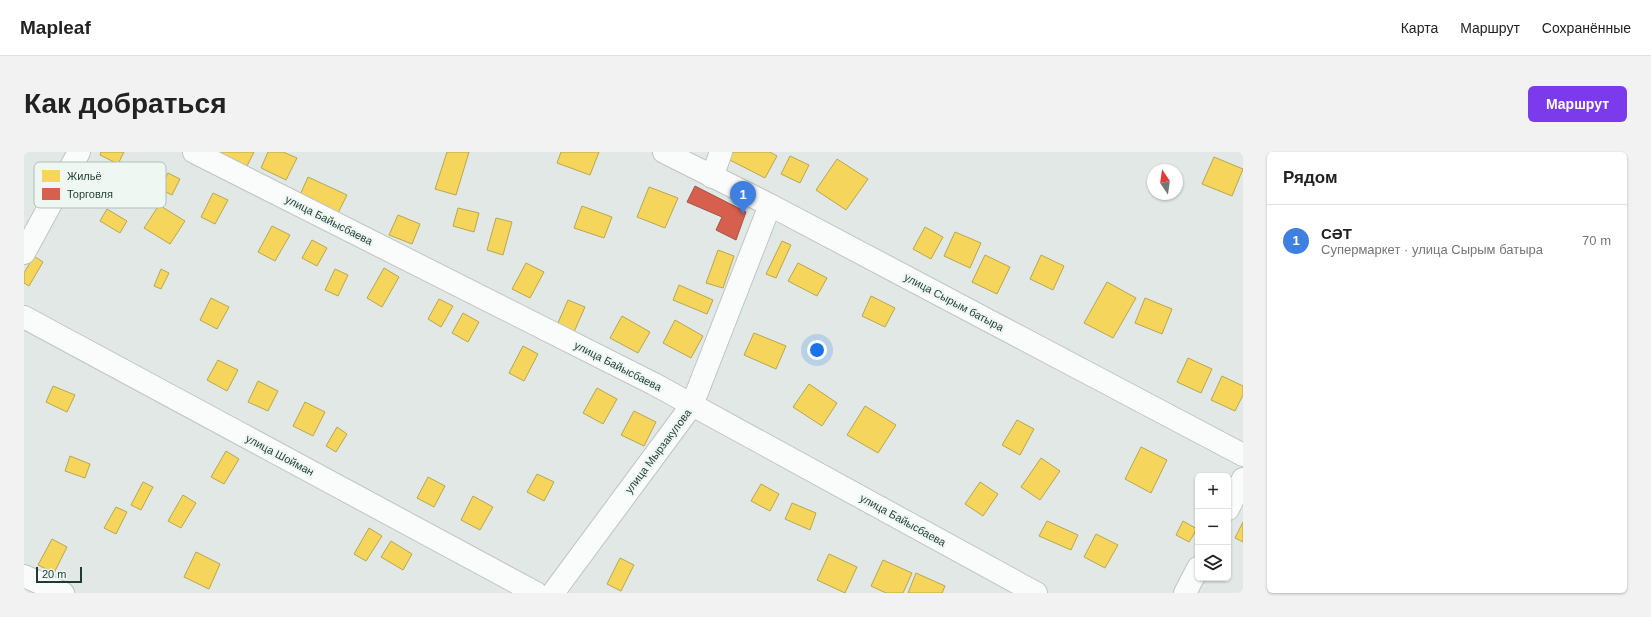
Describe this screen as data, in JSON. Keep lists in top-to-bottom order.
{
  "streets": {
    "street": [
      "улица Байысбаева",
      "улица Сырым батыра",
      "улица Мырзакулова",
      "улица Шойман"
    ]
  },
  "crossings": [
    ["улица Байысбаева", "улица Мырзакулова"],
    ["улица Сырым батыра", "улица Мырзакулова"]
  ],
  "legend": ["Жильё", "Торговля"],
  "scale_bar": "20 m",
  "north": "top",
  "page": {
    "header": "Mapleaf",
    "nav": ["Карта", "Маршрут", "Сохранённые"],
    "buttons": "Маршрут",
    "title": "Как добраться",
    "heading": "Рядом",
    "pins": "1",
    "list": [
      {
        "mark": "1",
        "name": "СƏТ",
        "note": "Супермаркет · улица Сырым батыра",
        "value": "70 m"
      }
    ],
    "map_buttons": ["+", "−"],
    "scale": "20 m"
  }
}
